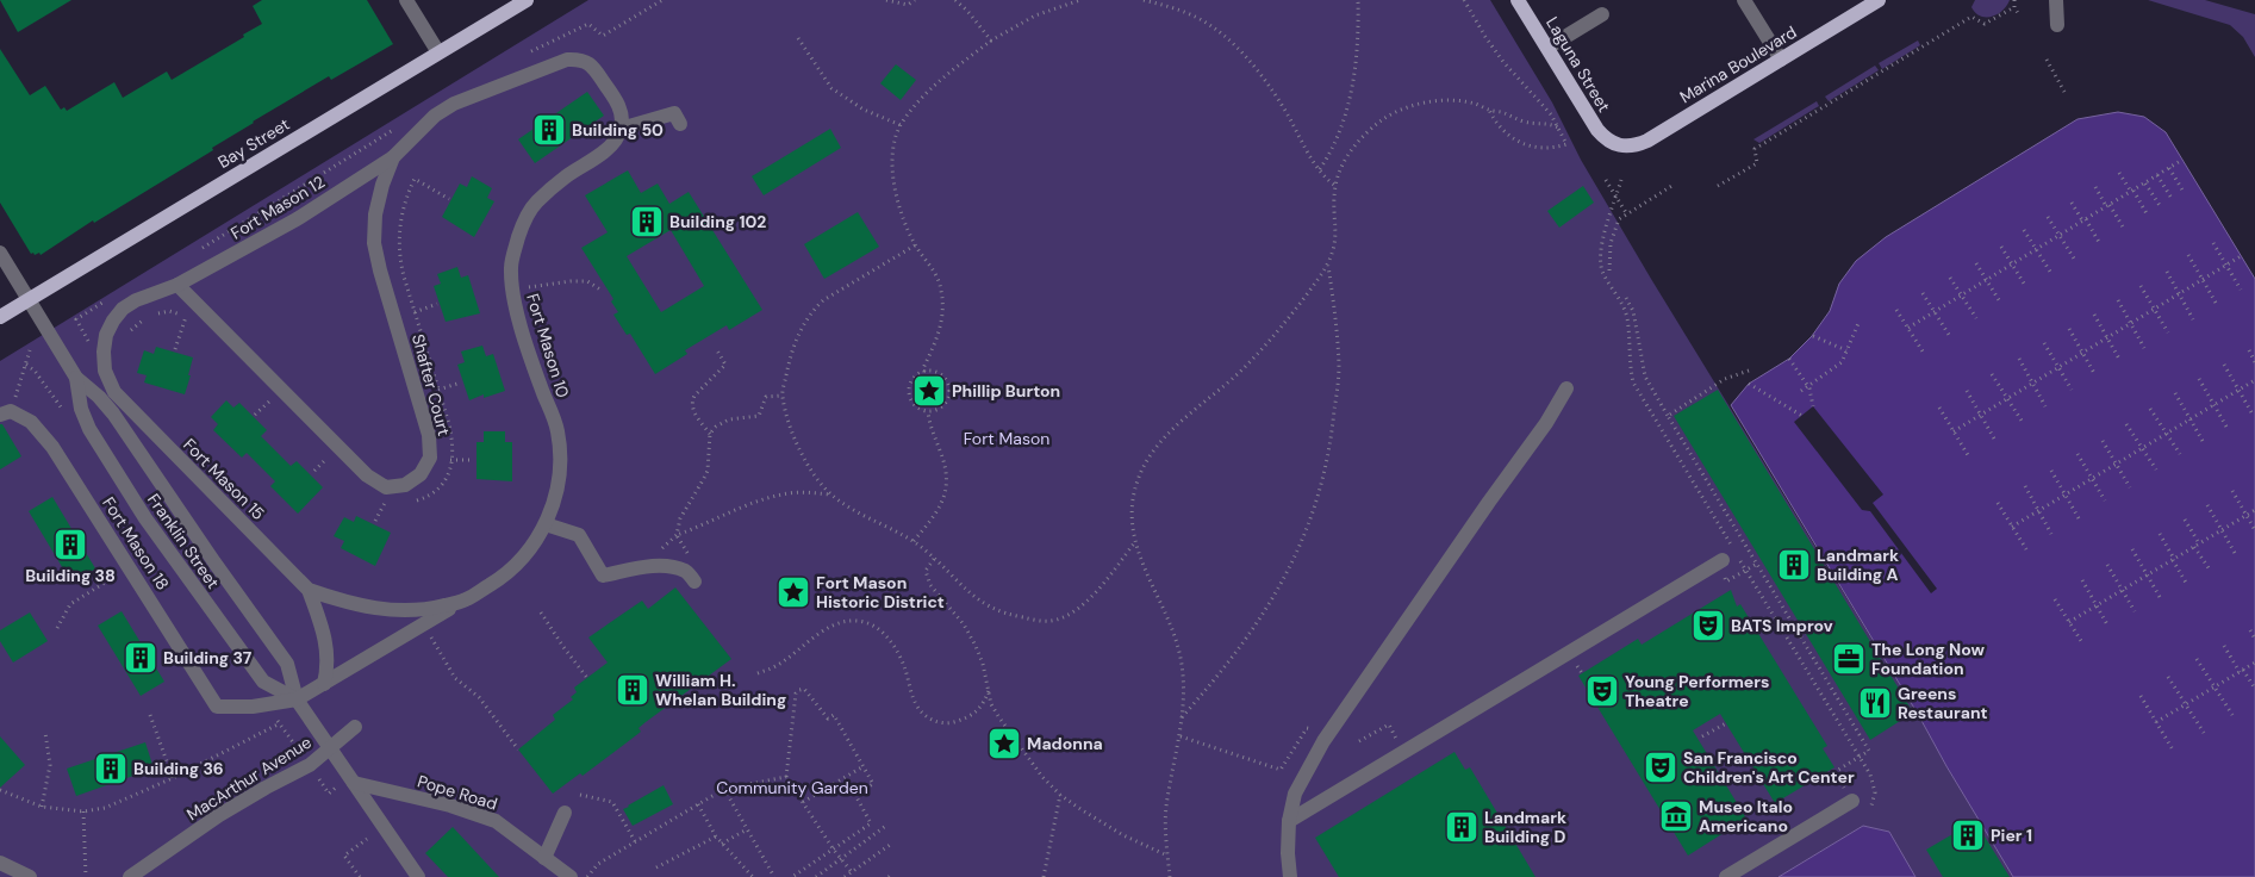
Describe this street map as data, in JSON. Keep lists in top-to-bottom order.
{
  "streets": {
    "main road": ["Laguna Street", "Marina Boulevard", "Bay Street"],
    "street": [
      "Fort Mason 12",
      "Fort Mason 10",
      "Shafter Court",
      "Fort Mason 15",
      "Franklin Street",
      "Fort Mason 18",
      "MacArthur Avenue",
      "Pope Road"
    ]
  },
  "crossings": [
    ["Laguna Street", "Marina Boulevard"],
    ["Bay Street", "Franklin Street"],
    ["Fort Mason 12", "Shafter Court"],
    ["Fort Mason 12", "Fort Mason 15"],
    ["Fort Mason 10", "Franklin Street"],
    ["Fort Mason 10", "Fort Mason 18"],
    ["Franklin Street", "Fort Mason 18"],
    ["Franklin Street", "MacArthur Avenue"],
    ["Franklin Street", "Pope Road"]
  ],
  "parks": ["Fort Mason", "Community Garden"],
  "places": {
    "building": [
      "Building 50",
      "Building 102",
      "Building 38",
      "Landmark Building A",
      "Building 37",
      "William H. Whelan Building",
      "Building 36",
      "Landmark Building D",
      "Pier 1"
    ],
    "place": ["Phillip Burton", "Fort Mason Historic District", "Madonna"],
    "theatre": ["BATS Improv", "Young Performers Theatre", "San Francisco Children's Art Center"],
    "office": ["The Long Now Foundation"],
    "restaurant": ["Greens Restaurant"],
    "museum": ["Museo Italo Americano"]
  }
}
